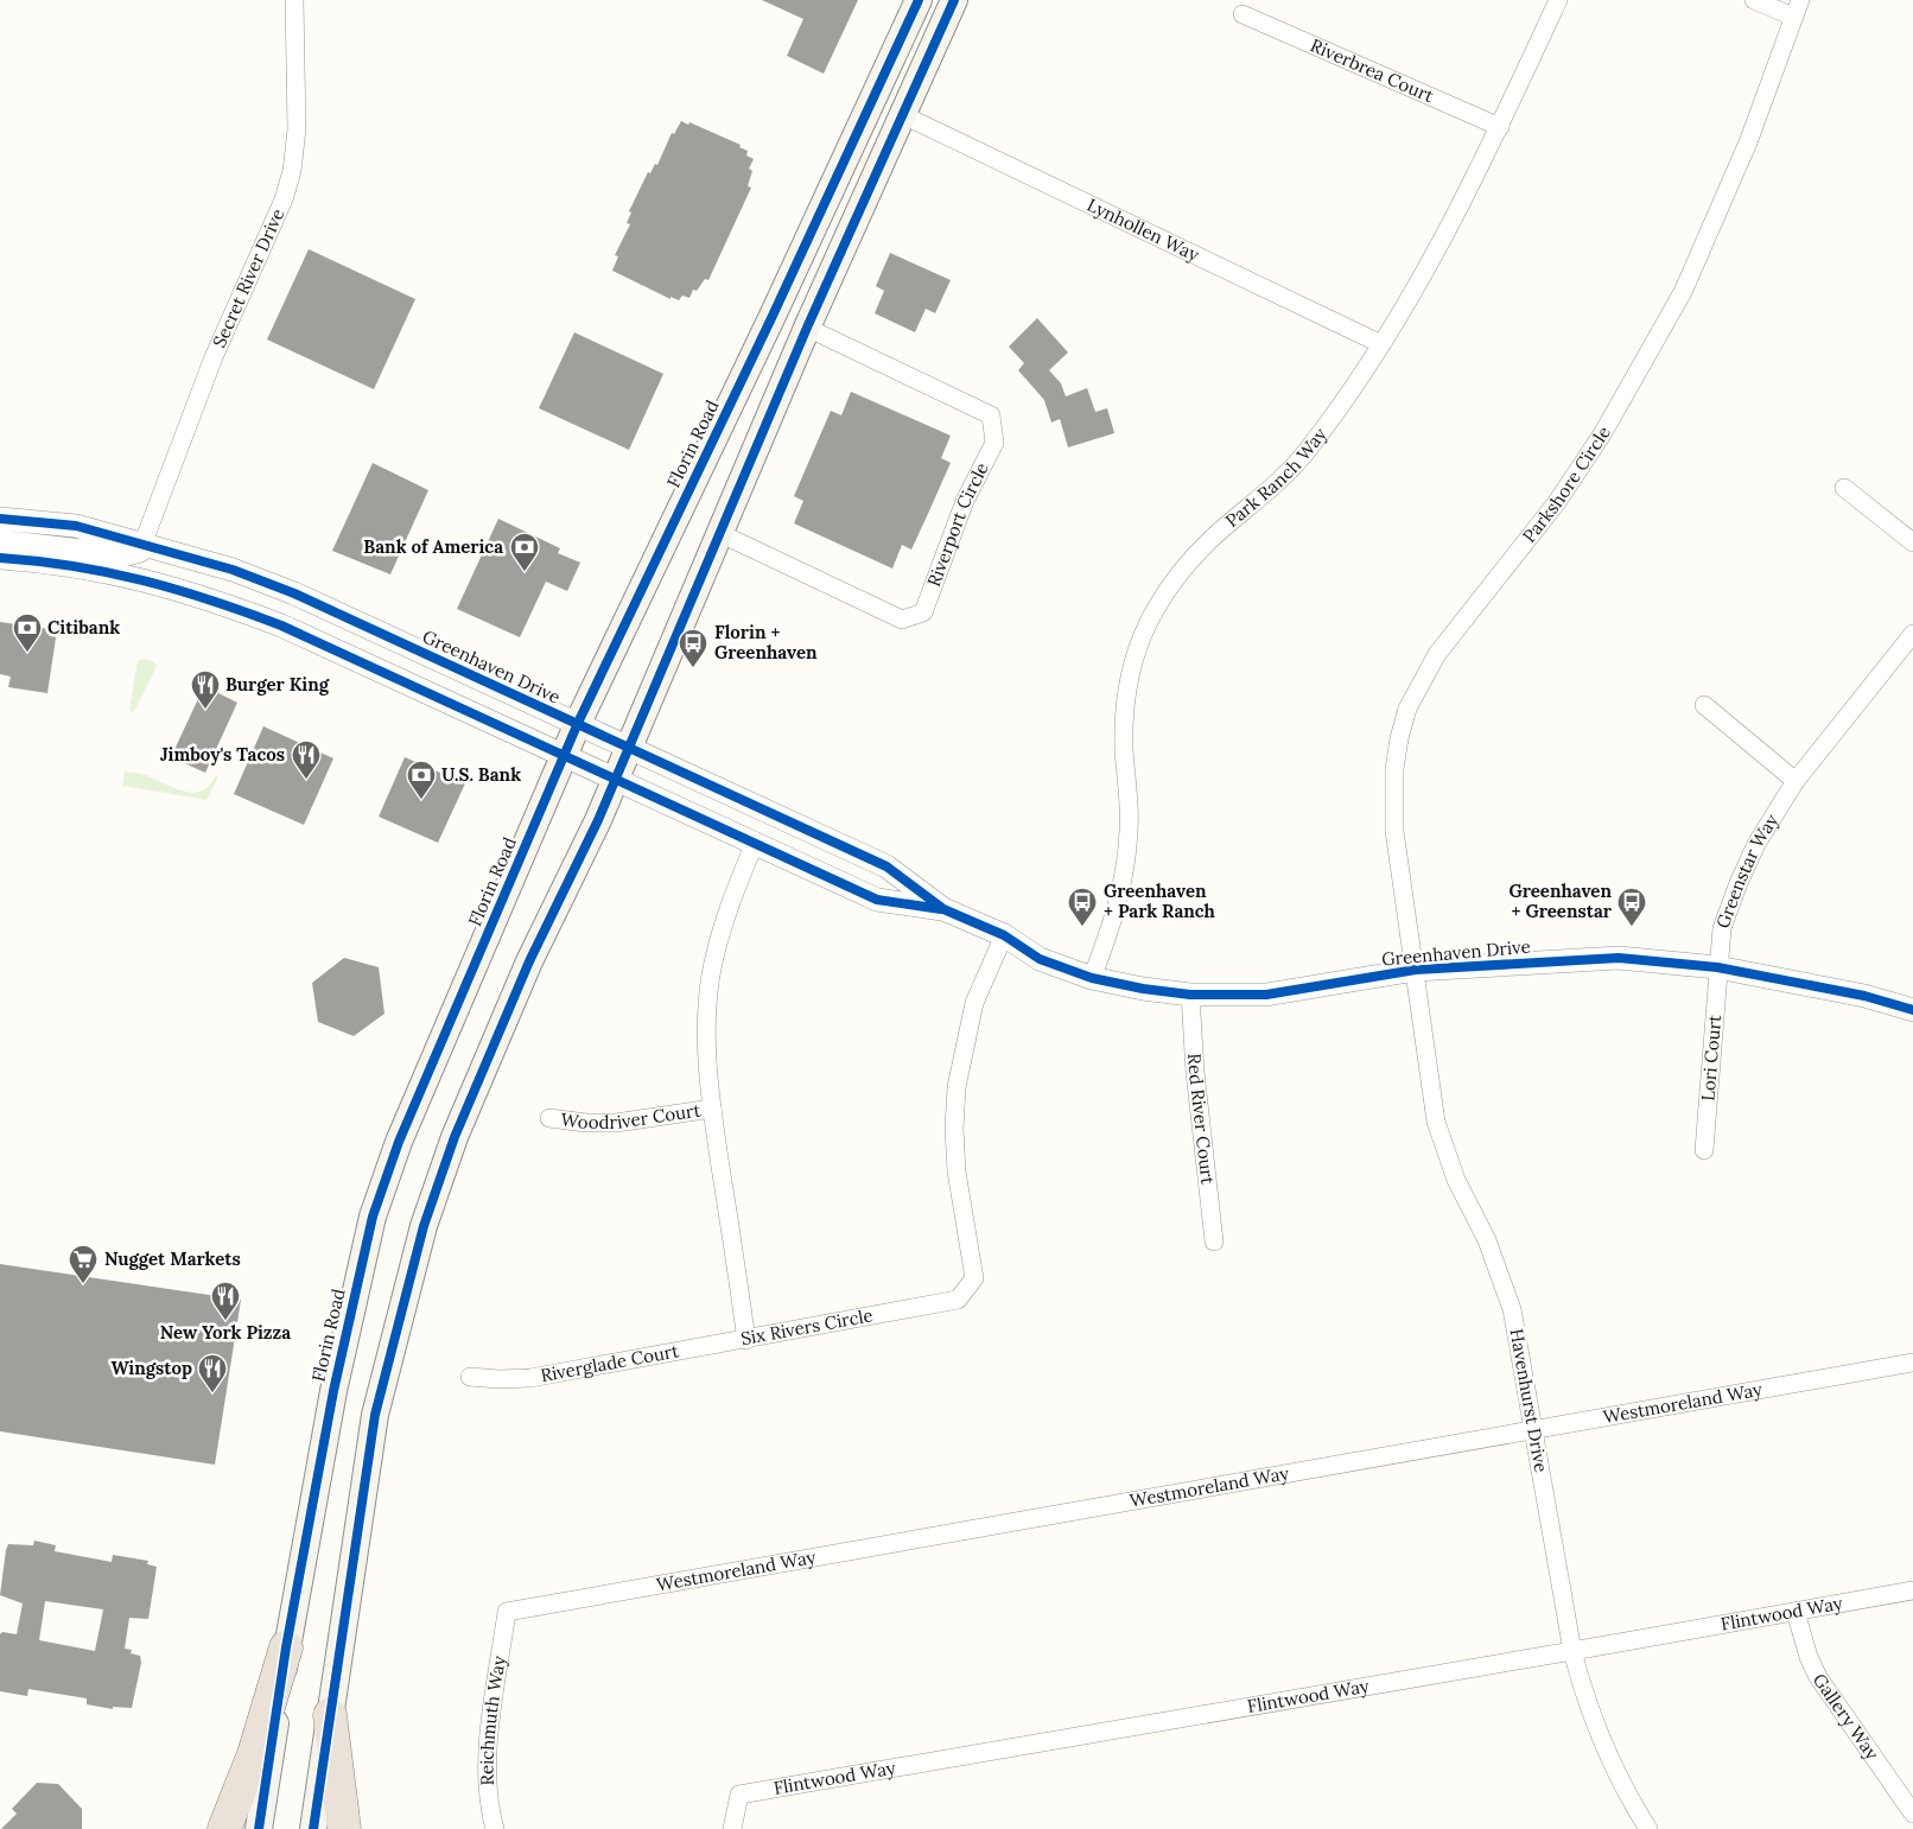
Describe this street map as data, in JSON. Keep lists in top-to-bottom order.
{
  "streets": {
    "main road": ["Florin Road"],
    "street": [
      "Riverbrea Court",
      "Lynhollen Way",
      "Secret River Drive",
      "Park Ranch Way",
      "Parkshore Circle",
      "Riverport Circle",
      "Greenhaven Drive",
      "Greenstar Way",
      "Lori Court",
      "Woodriver Court",
      "Red River Court",
      "Six Rivers Circle",
      "Riverglade Court",
      "Havenhurst Drive",
      "Westmoreland Way",
      "Flintwood Way",
      "Gallery Way",
      "Reichmuth Way"
    ]
  },
  "crossings": [
    ["Riverbrea Court", "Park Ranch Way"],
    ["Lynhollen Way", "Park Ranch Way"],
    ["Secret River Drive", "Greenhaven Drive"],
    ["Florin Road", "Greenhaven Drive"],
    ["Park Ranch Way", "Greenhaven Drive"],
    ["Parkshore Circle", "Greenhaven Drive"],
    ["Parkshore Circle", "Havenhurst Drive"],
    ["Greenhaven Drive", "Greenstar Way"],
    ["Greenhaven Drive", "Lori Court"],
    ["Greenhaven Drive", "Red River Court"],
    ["Greenhaven Drive", "Six Rivers Circle"],
    ["Greenhaven Drive", "Havenhurst Drive"],
    ["Greenstar Way", "Lori Court"],
    ["Woodriver Court", "Six Rivers Circle"],
    ["Six Rivers Circle", "Riverglade Court"],
    ["Havenhurst Drive", "Westmoreland Way"],
    ["Havenhurst Drive", "Flintwood Way"],
    ["Westmoreland Way", "Reichmuth Way"],
    ["Flintwood Way", "Gallery Way"]
  ],
  "places": {
    "bank": ["Bank of America", "Citibank", "U.S. Bank"],
    "bus stop": ["Florin + Greenhaven", "Greenhaven + Park Ranch", "Greenhaven + Greenstar"],
    "restaurant": [
      "Burger King",
      "Jimboy's Tacos",
      "New York Pizza",
      "Wingstop"
    ],
    "supermarket": ["Nugget Markets"]
  }
}
